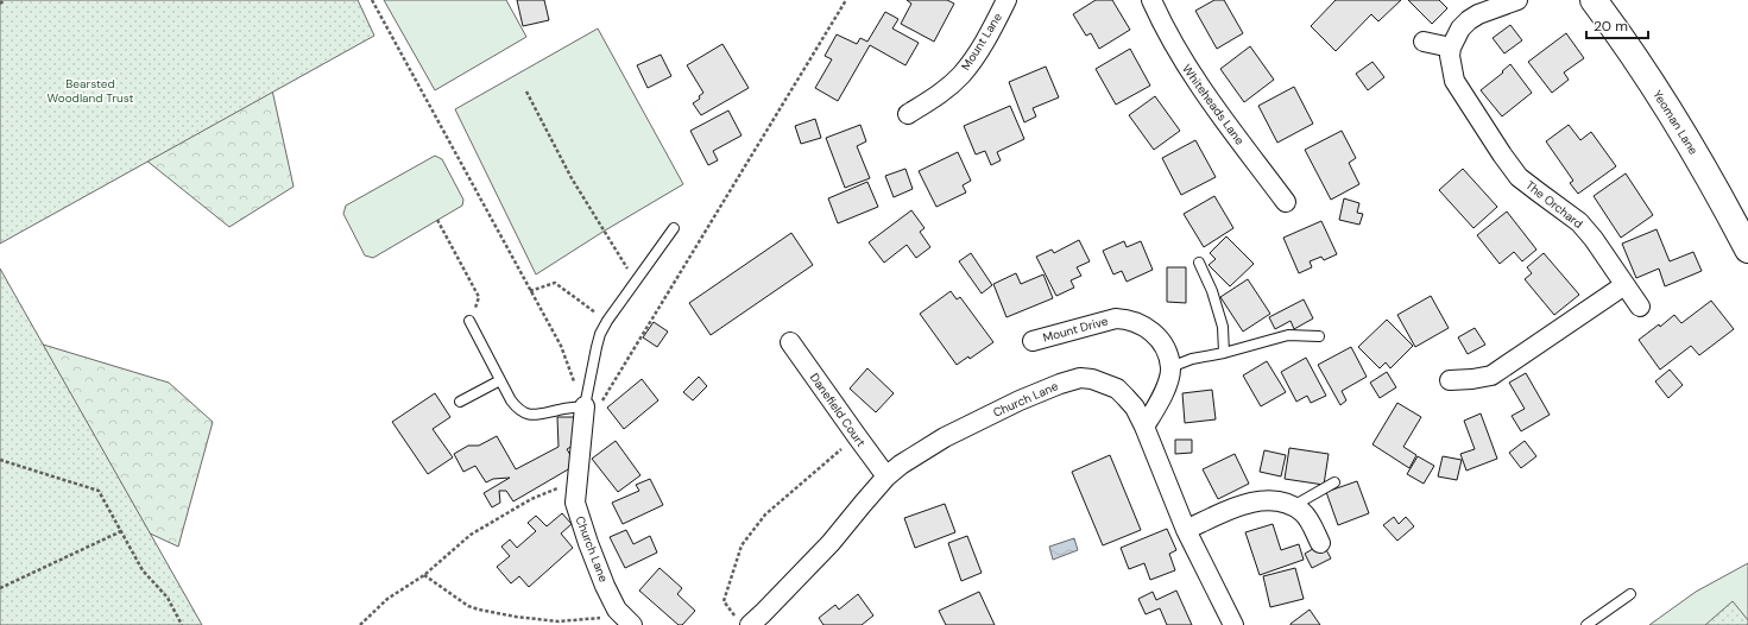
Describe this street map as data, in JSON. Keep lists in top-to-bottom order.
{
  "streets": {
    "street": [
      "Mount Lane",
      "Whiteheads Lane",
      "Yeoman Lane",
      "The Orchard",
      "Mount Drive",
      "Church Lane",
      "Danefield Court"
    ]
  },
  "crossings": [
    ["Church Lane", "Danefield Court"]
  ],
  "parks": ["Bearsted Woodland Trust"],
  "scale_bar": "20 m"
}
